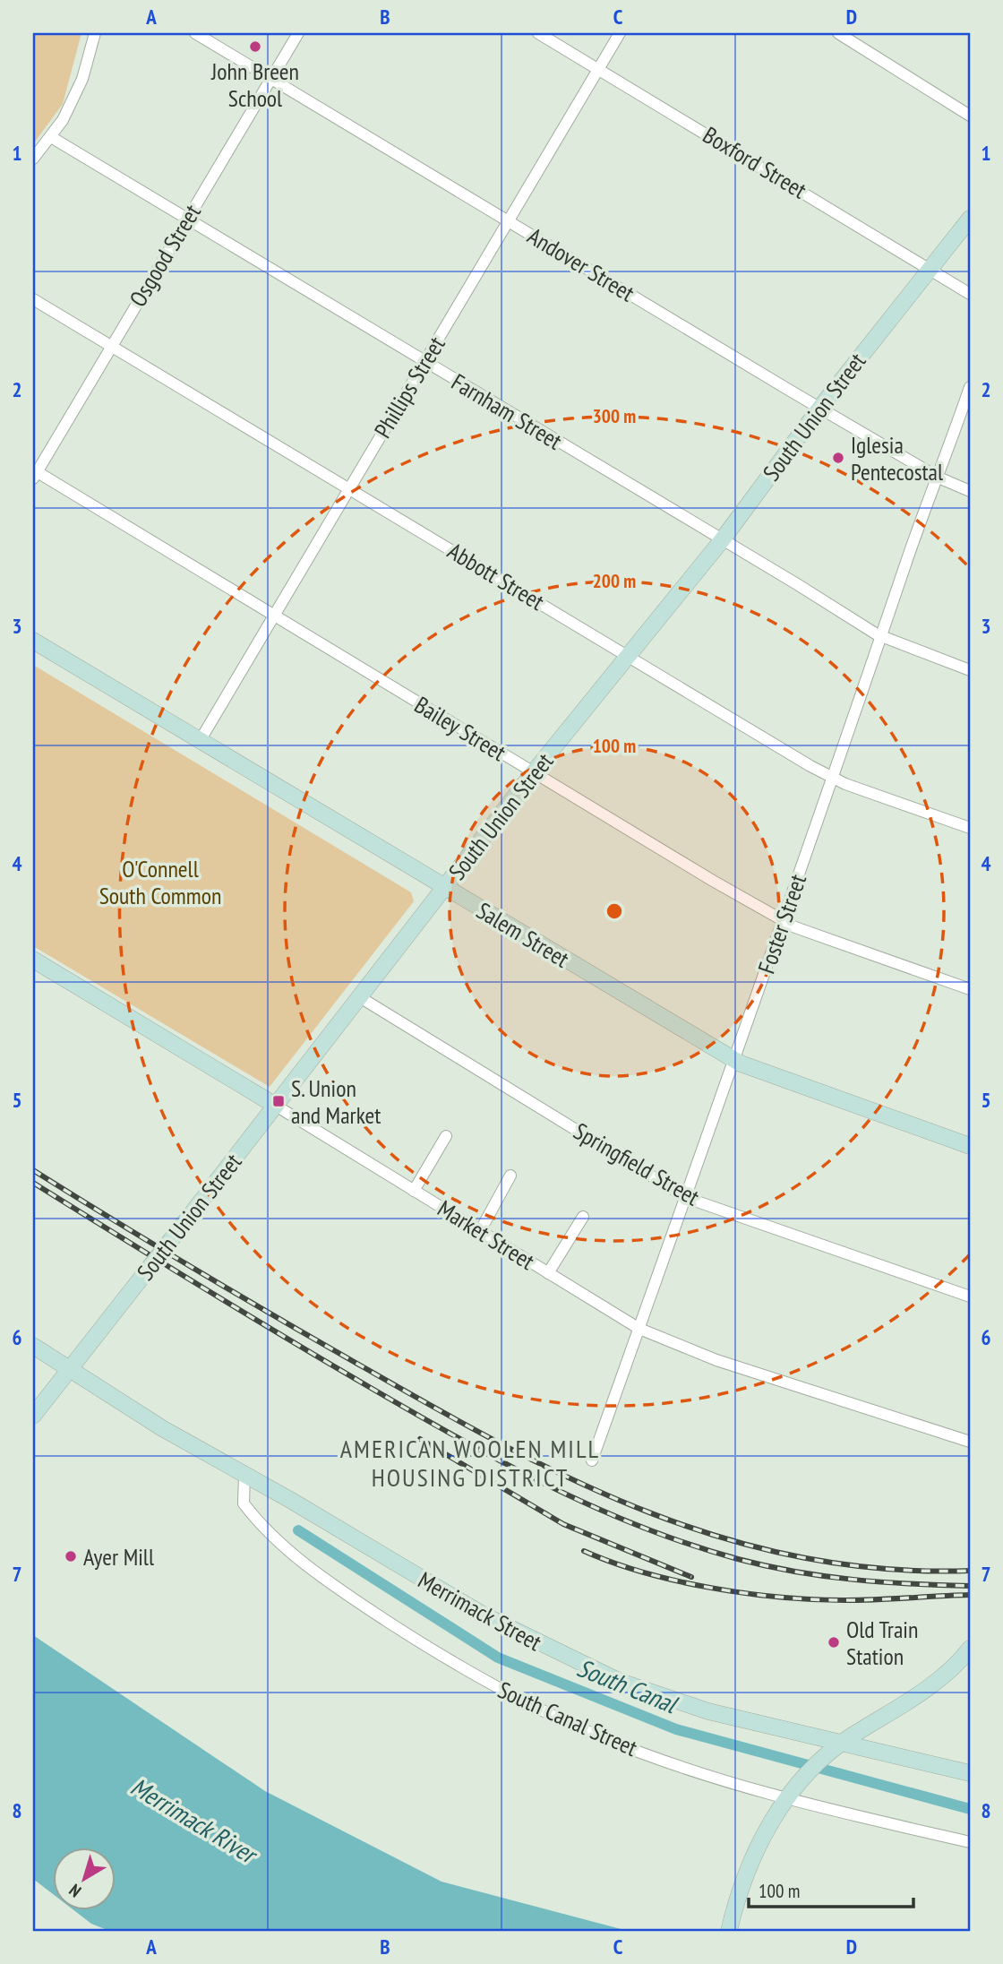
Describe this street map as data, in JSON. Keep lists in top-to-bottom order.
{
  "streets": {
    "main road": [
      "South Union Street",
      "Salem Street",
      "Market Street",
      "Merrimack Street"
    ],
    "street": [
      "Boxford Street",
      "Osgood Street",
      "Andover Street",
      "Phillips Street",
      "Farnham Street",
      "Abbott Street",
      "Bailey Street",
      "Foster Street",
      "Springfield Street",
      "South Canal Street"
    ]
  },
  "crossings": [
    ["Boxford Street", "Phillips Street"],
    ["Boxford Street", "South Union Street"],
    ["Osgood Street", "Andover Street"],
    ["Osgood Street", "Farnham Street"],
    ["Osgood Street", "Abbott Street"],
    ["Osgood Street", "Bailey Street"],
    ["Andover Street", "Phillips Street"],
    ["Andover Street", "South Union Street"],
    ["Andover Street", "Foster Street"],
    ["Phillips Street", "Farnham Street"],
    ["Phillips Street", "Abbott Street"],
    ["Phillips Street", "Bailey Street"],
    ["Phillips Street", "Salem Street"],
    ["Farnham Street", "South Union Street"],
    ["Farnham Street", "Foster Street"],
    ["South Union Street", "Abbott Street"],
    ["South Union Street", "Bailey Street"],
    ["South Union Street", "Salem Street"],
    ["South Union Street", "Springfield Street"],
    ["South Union Street", "Market Street"],
    ["South Union Street", "Merrimack Street"],
    ["Abbott Street", "Foster Street"],
    ["Bailey Street", "Foster Street"],
    ["Foster Street", "Salem Street"],
    ["Foster Street", "Springfield Street"],
    ["Foster Street", "Market Street"],
    ["Merrimack Street", "South Canal Street"]
  ],
  "districts": ["AMERICAN WOOLEN MILL HOUSING DISTRICT"],
  "water": ["South Canal", "Merrimack River"],
  "parks": ["O'Connell South Common"],
  "places": {
    "other": [
      "John Breen School",
      "Iglesia Pentecostal",
      "Ayer Mill",
      "Old Train Station"
    ],
    "transit": ["S. Union and Market"]
  },
  "scale_bar": "100 m",
  "north": "bottom left",
  "grid": {
    "columns": [
      "A",
      "B",
      "C",
      "D"
    ],
    "rows": [
      "1",
      "2",
      "3",
      "4",
      "5",
      "6",
      "7",
      "8"
    ]
  },
  "rings": ["300 m", "200 m", "100 m"]
}
